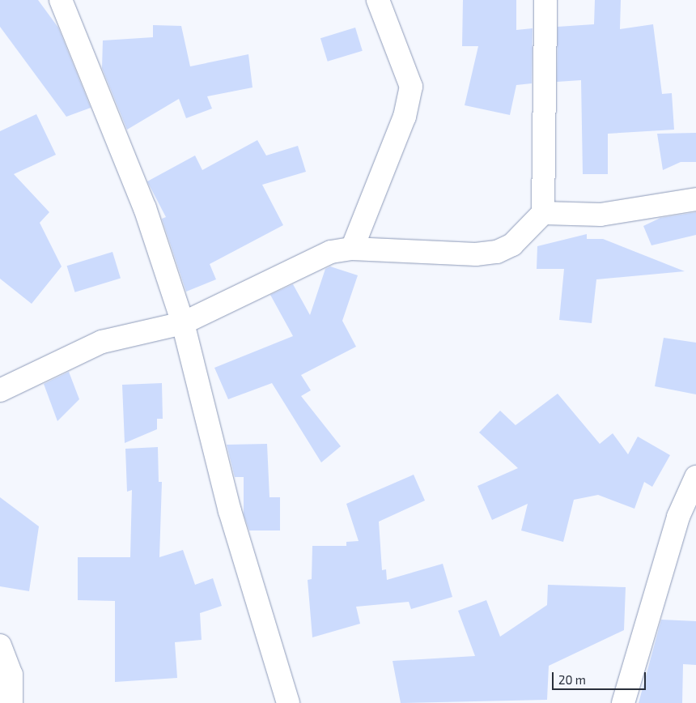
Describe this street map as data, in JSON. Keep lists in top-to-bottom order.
{
  "scale_bar": "20 m"
}
